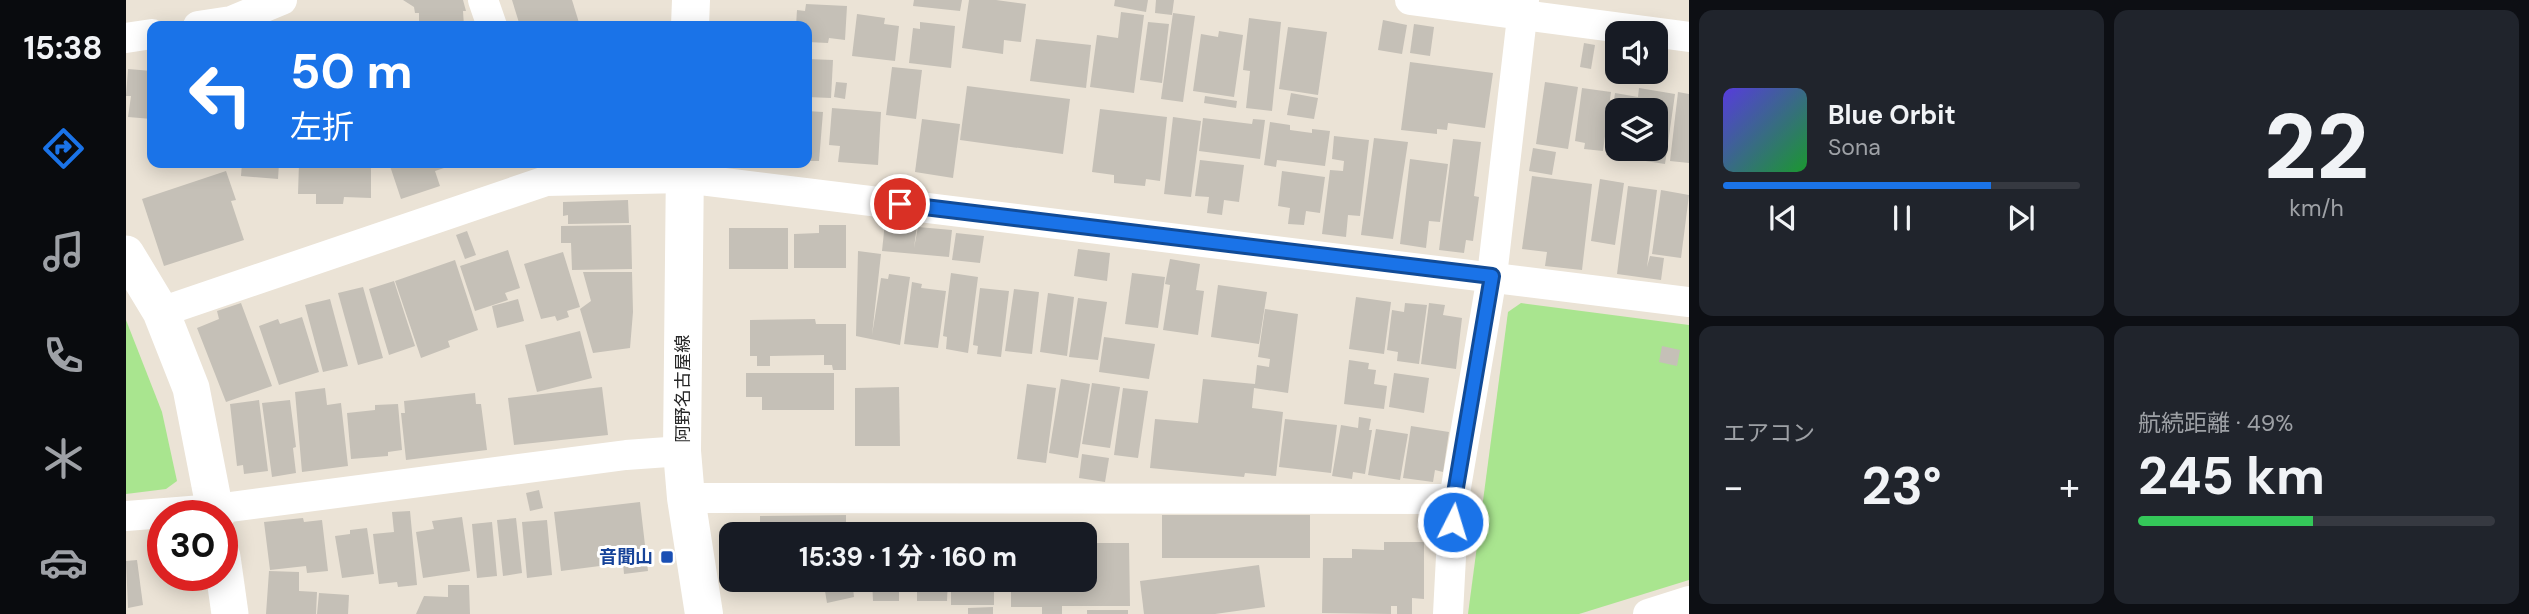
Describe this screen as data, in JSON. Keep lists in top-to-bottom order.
{
  "streets": {
    "main road": ["阿野名古屋線"]
  },
  "places": {
    "transit": ["音聞山"]
  },
  "page": {
    "tabs": "15:38",
    "tile": [
      ["22", "km/h"],
      "エアコン",
      ["航続距離 · 49%", "245 km"]
    ],
    "turn": ["50 m", "左折"],
    "song": ["Blue Orbit", "Sona"],
    "heat": ["−", "23°", "+"],
    "limit": "30",
    "trip": "15:39 · 1 分 · 160 m"
  }
}
